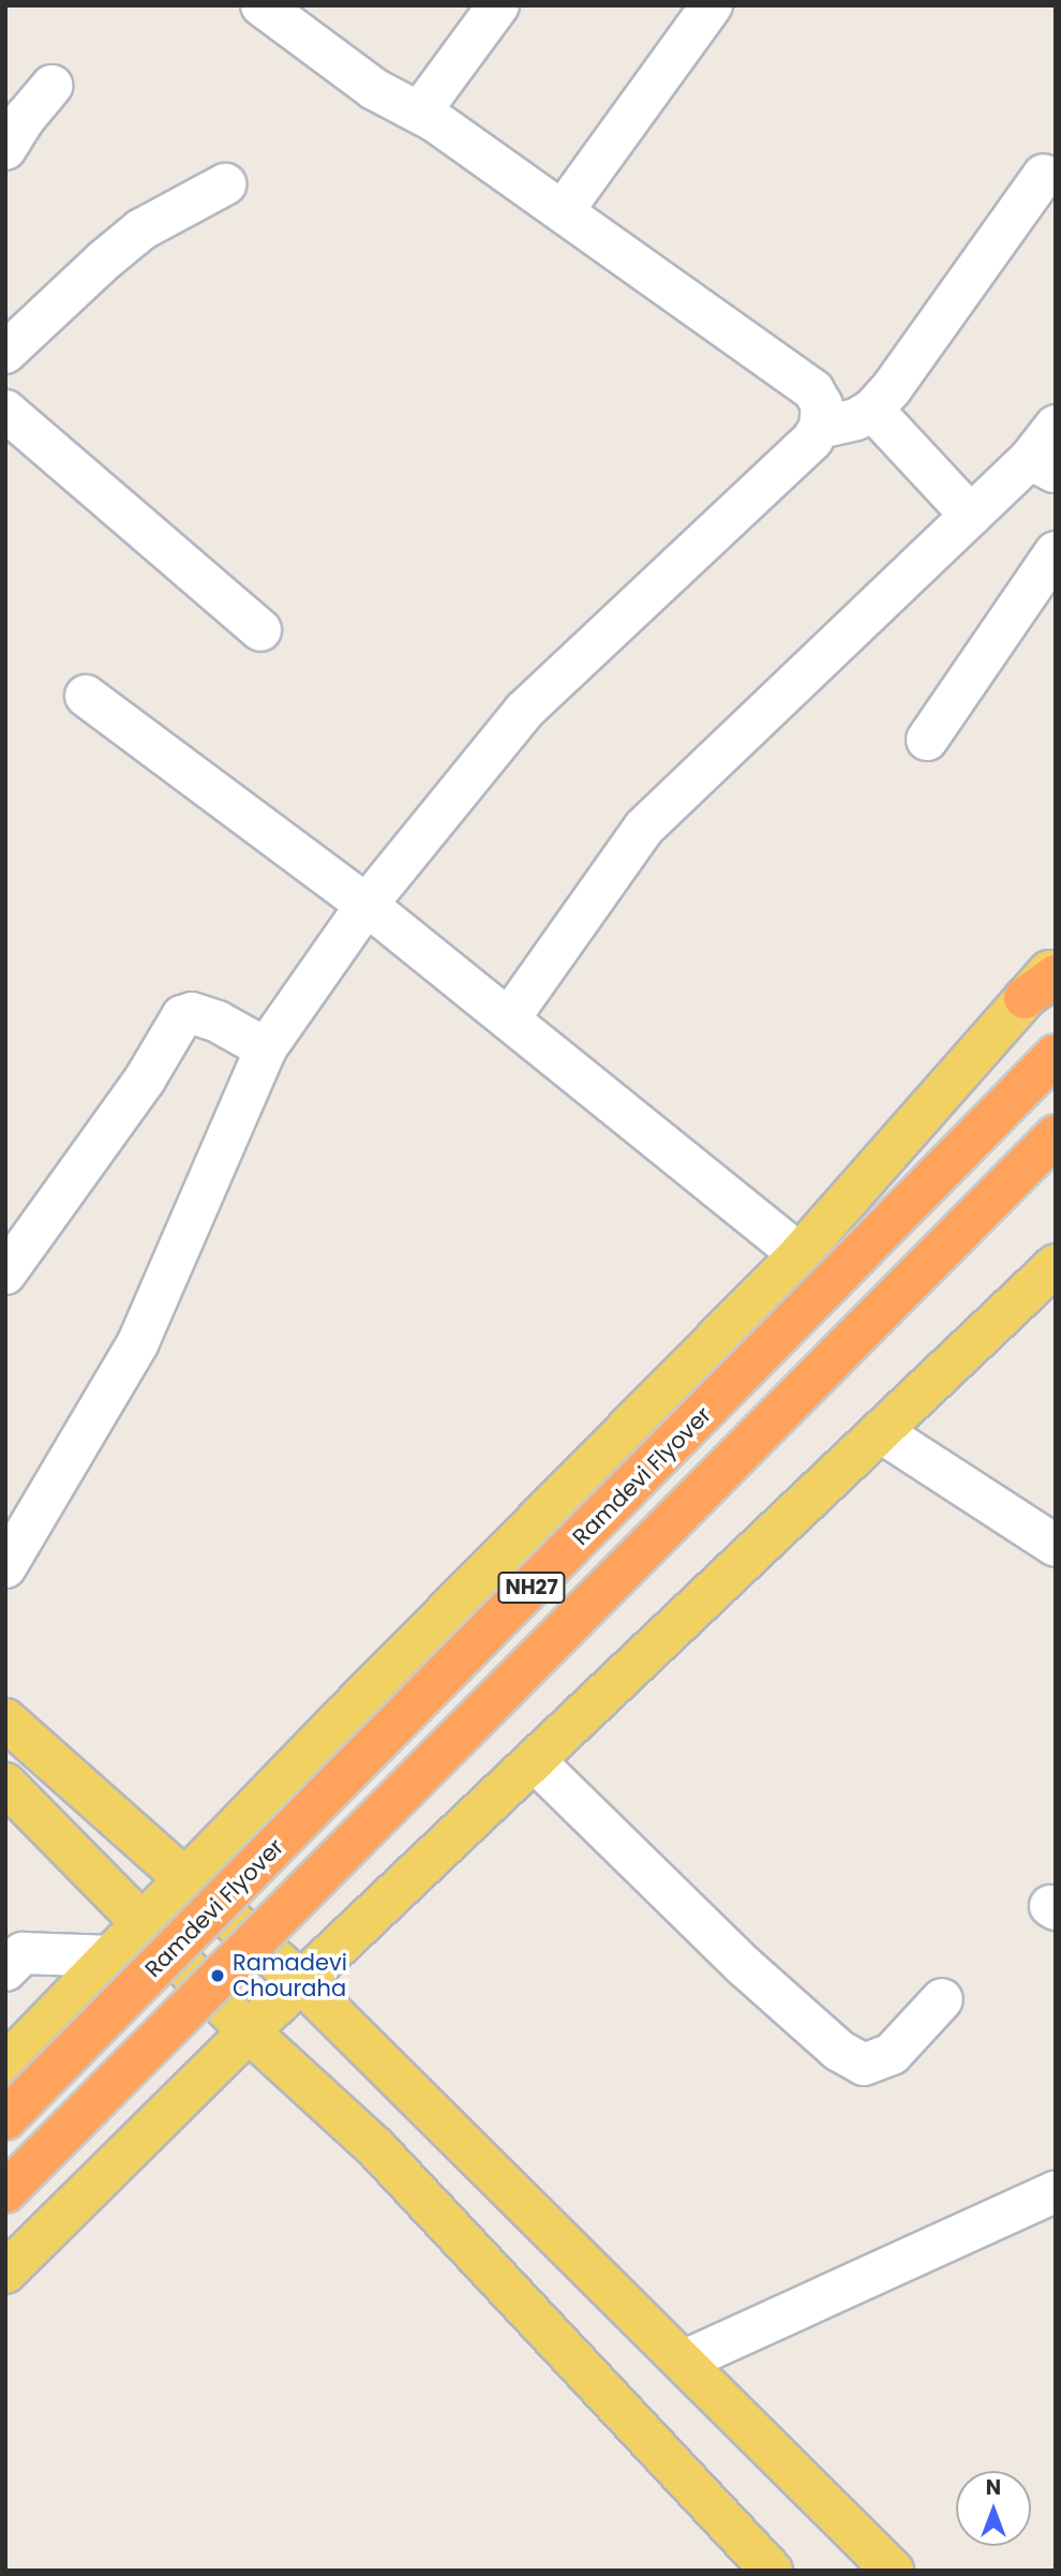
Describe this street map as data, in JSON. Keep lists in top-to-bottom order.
{
  "streets": {
    "highway": ["Ramdevi Flyover", "NH27"]
  },
  "places": ["Ramadevi Chouraha"],
  "north": "top"
}
